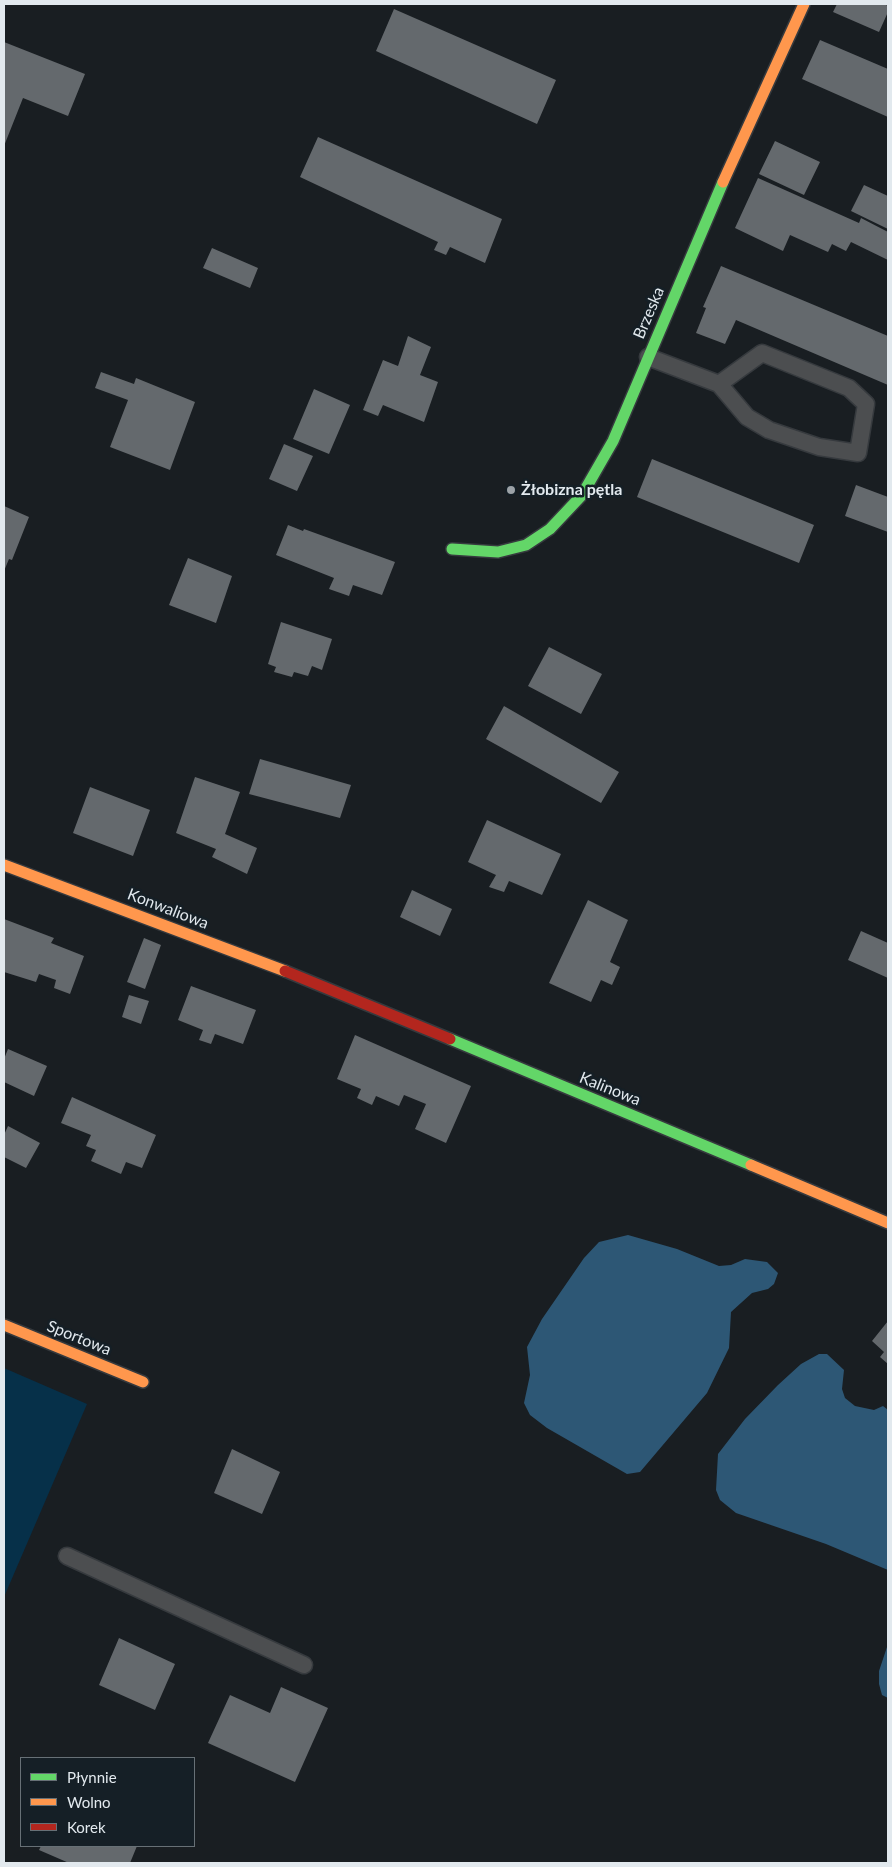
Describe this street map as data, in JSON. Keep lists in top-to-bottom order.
{
  "streets": {
    "street": [
      "Brzeska",
      "Konwaliowa",
      "Kalinowa",
      "Sportowa"
    ]
  },
  "crossings": [
    ["Konwaliowa", "Kalinowa"]
  ],
  "places": ["Żłobizna pętla"],
  "legend": ["Płynnie", "Wolno", "Korek"]
}
